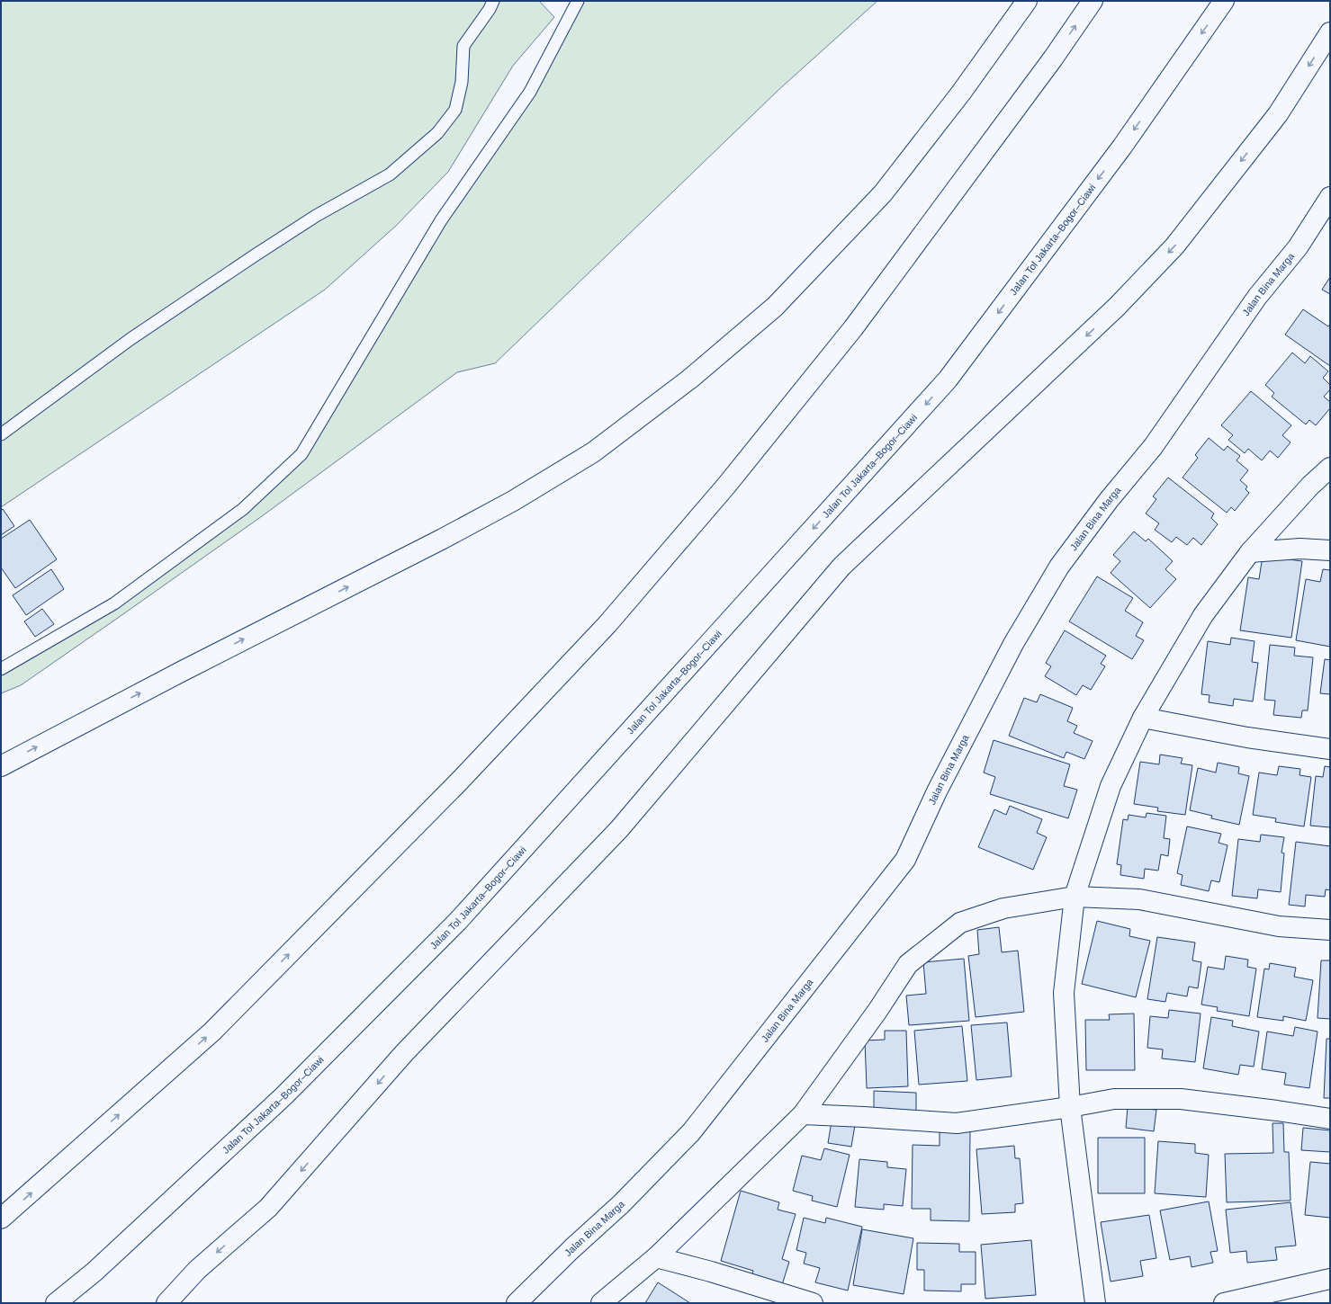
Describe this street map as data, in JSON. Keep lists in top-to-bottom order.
{
  "streets": {
    "main road": ["Jalan Tol Jakarta–Bogor–Ciawi", "Jalan Bina Marga"]
  }
}
